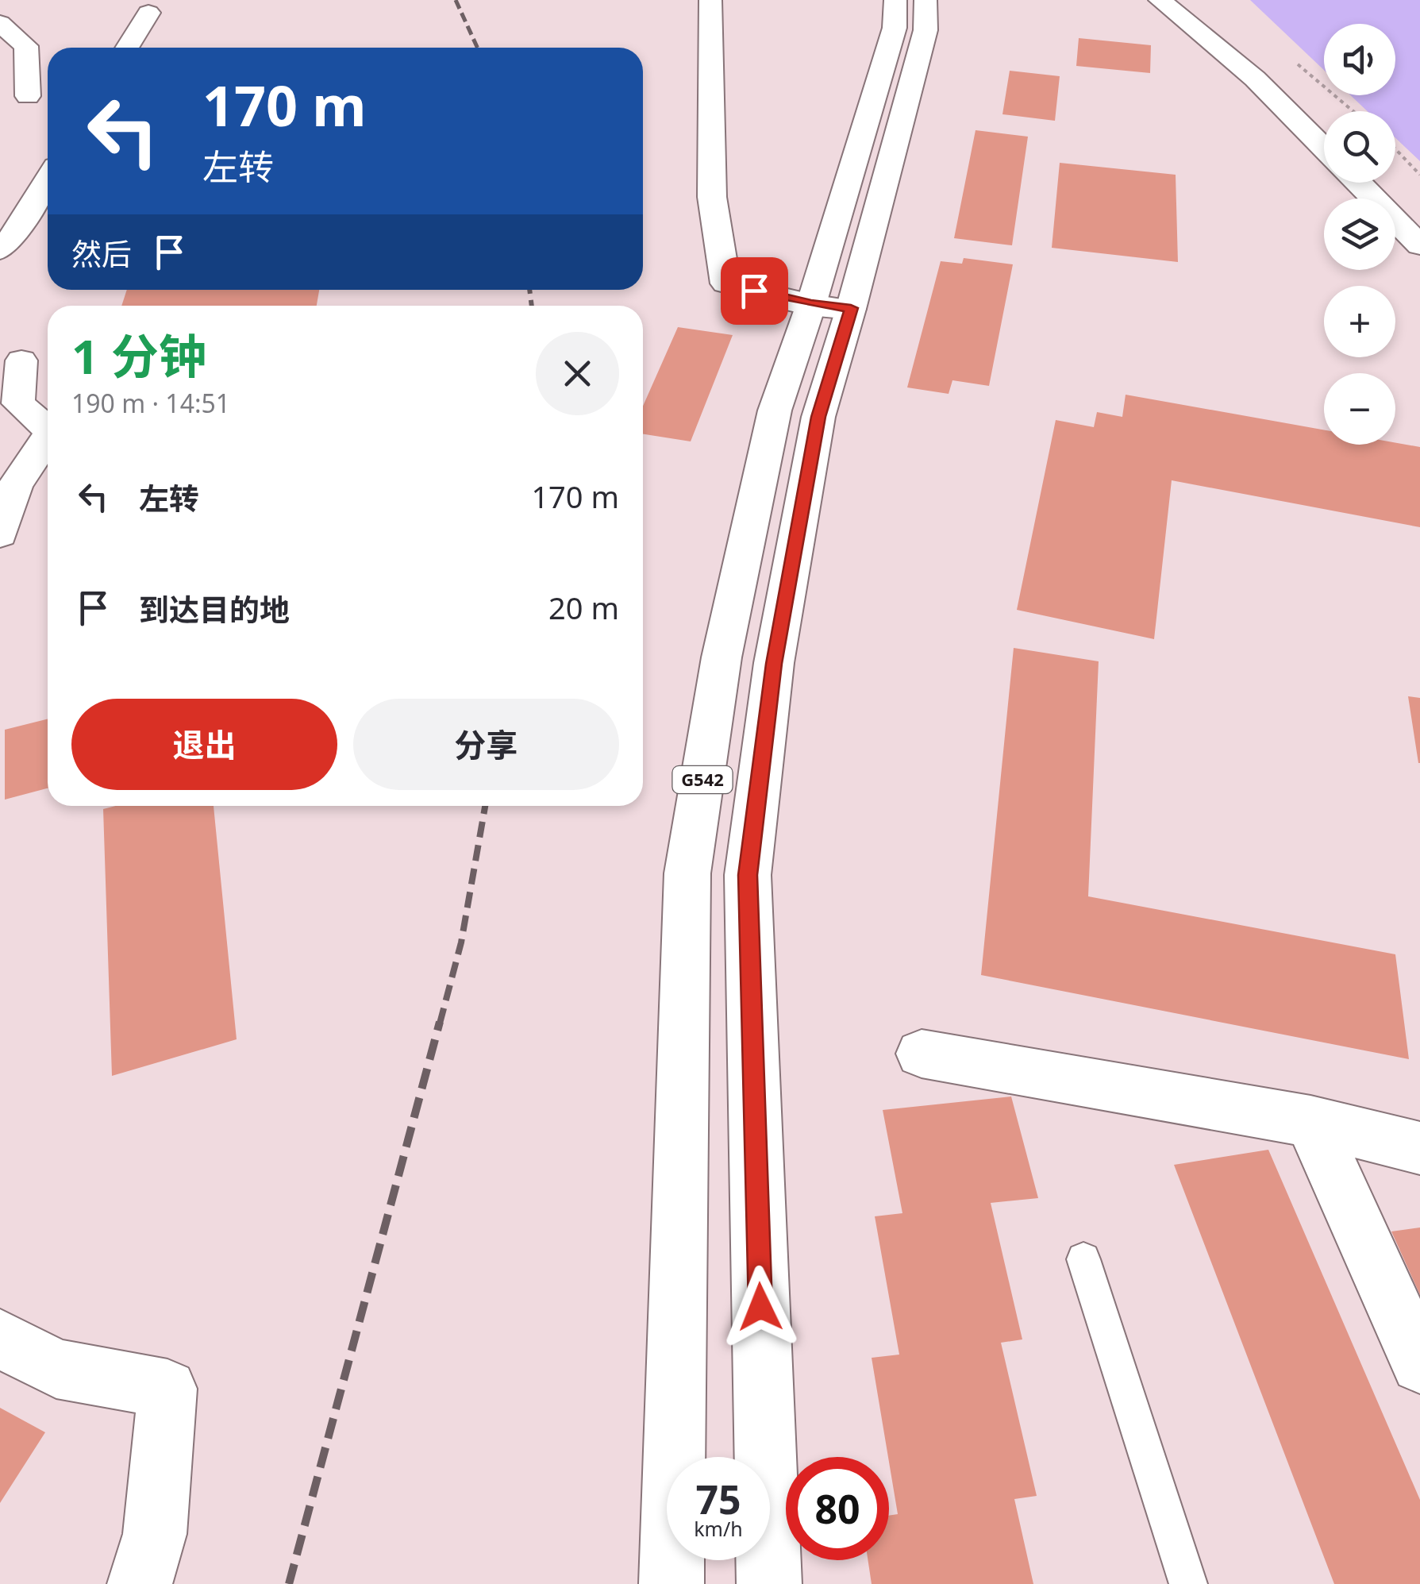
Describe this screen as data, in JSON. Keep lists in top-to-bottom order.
{
  "streets": {
    "main road": ["G542"]
  },
  "page": {
    "map_buttons": ["+", "−"],
    "turn": ["170 m", "左转"],
    "then": "然后",
    "heading": ["1 分钟", "190 m · 14:51"],
    "list": [
      {
        "name": "左转",
        "value": "170 m"
      },
      {
        "name": "到达目的地",
        "value": "20 m"
      }
    ],
    "buttons": ["退出", "分享"],
    "speed": "75 km/h",
    "limit": "80"
  }
}
